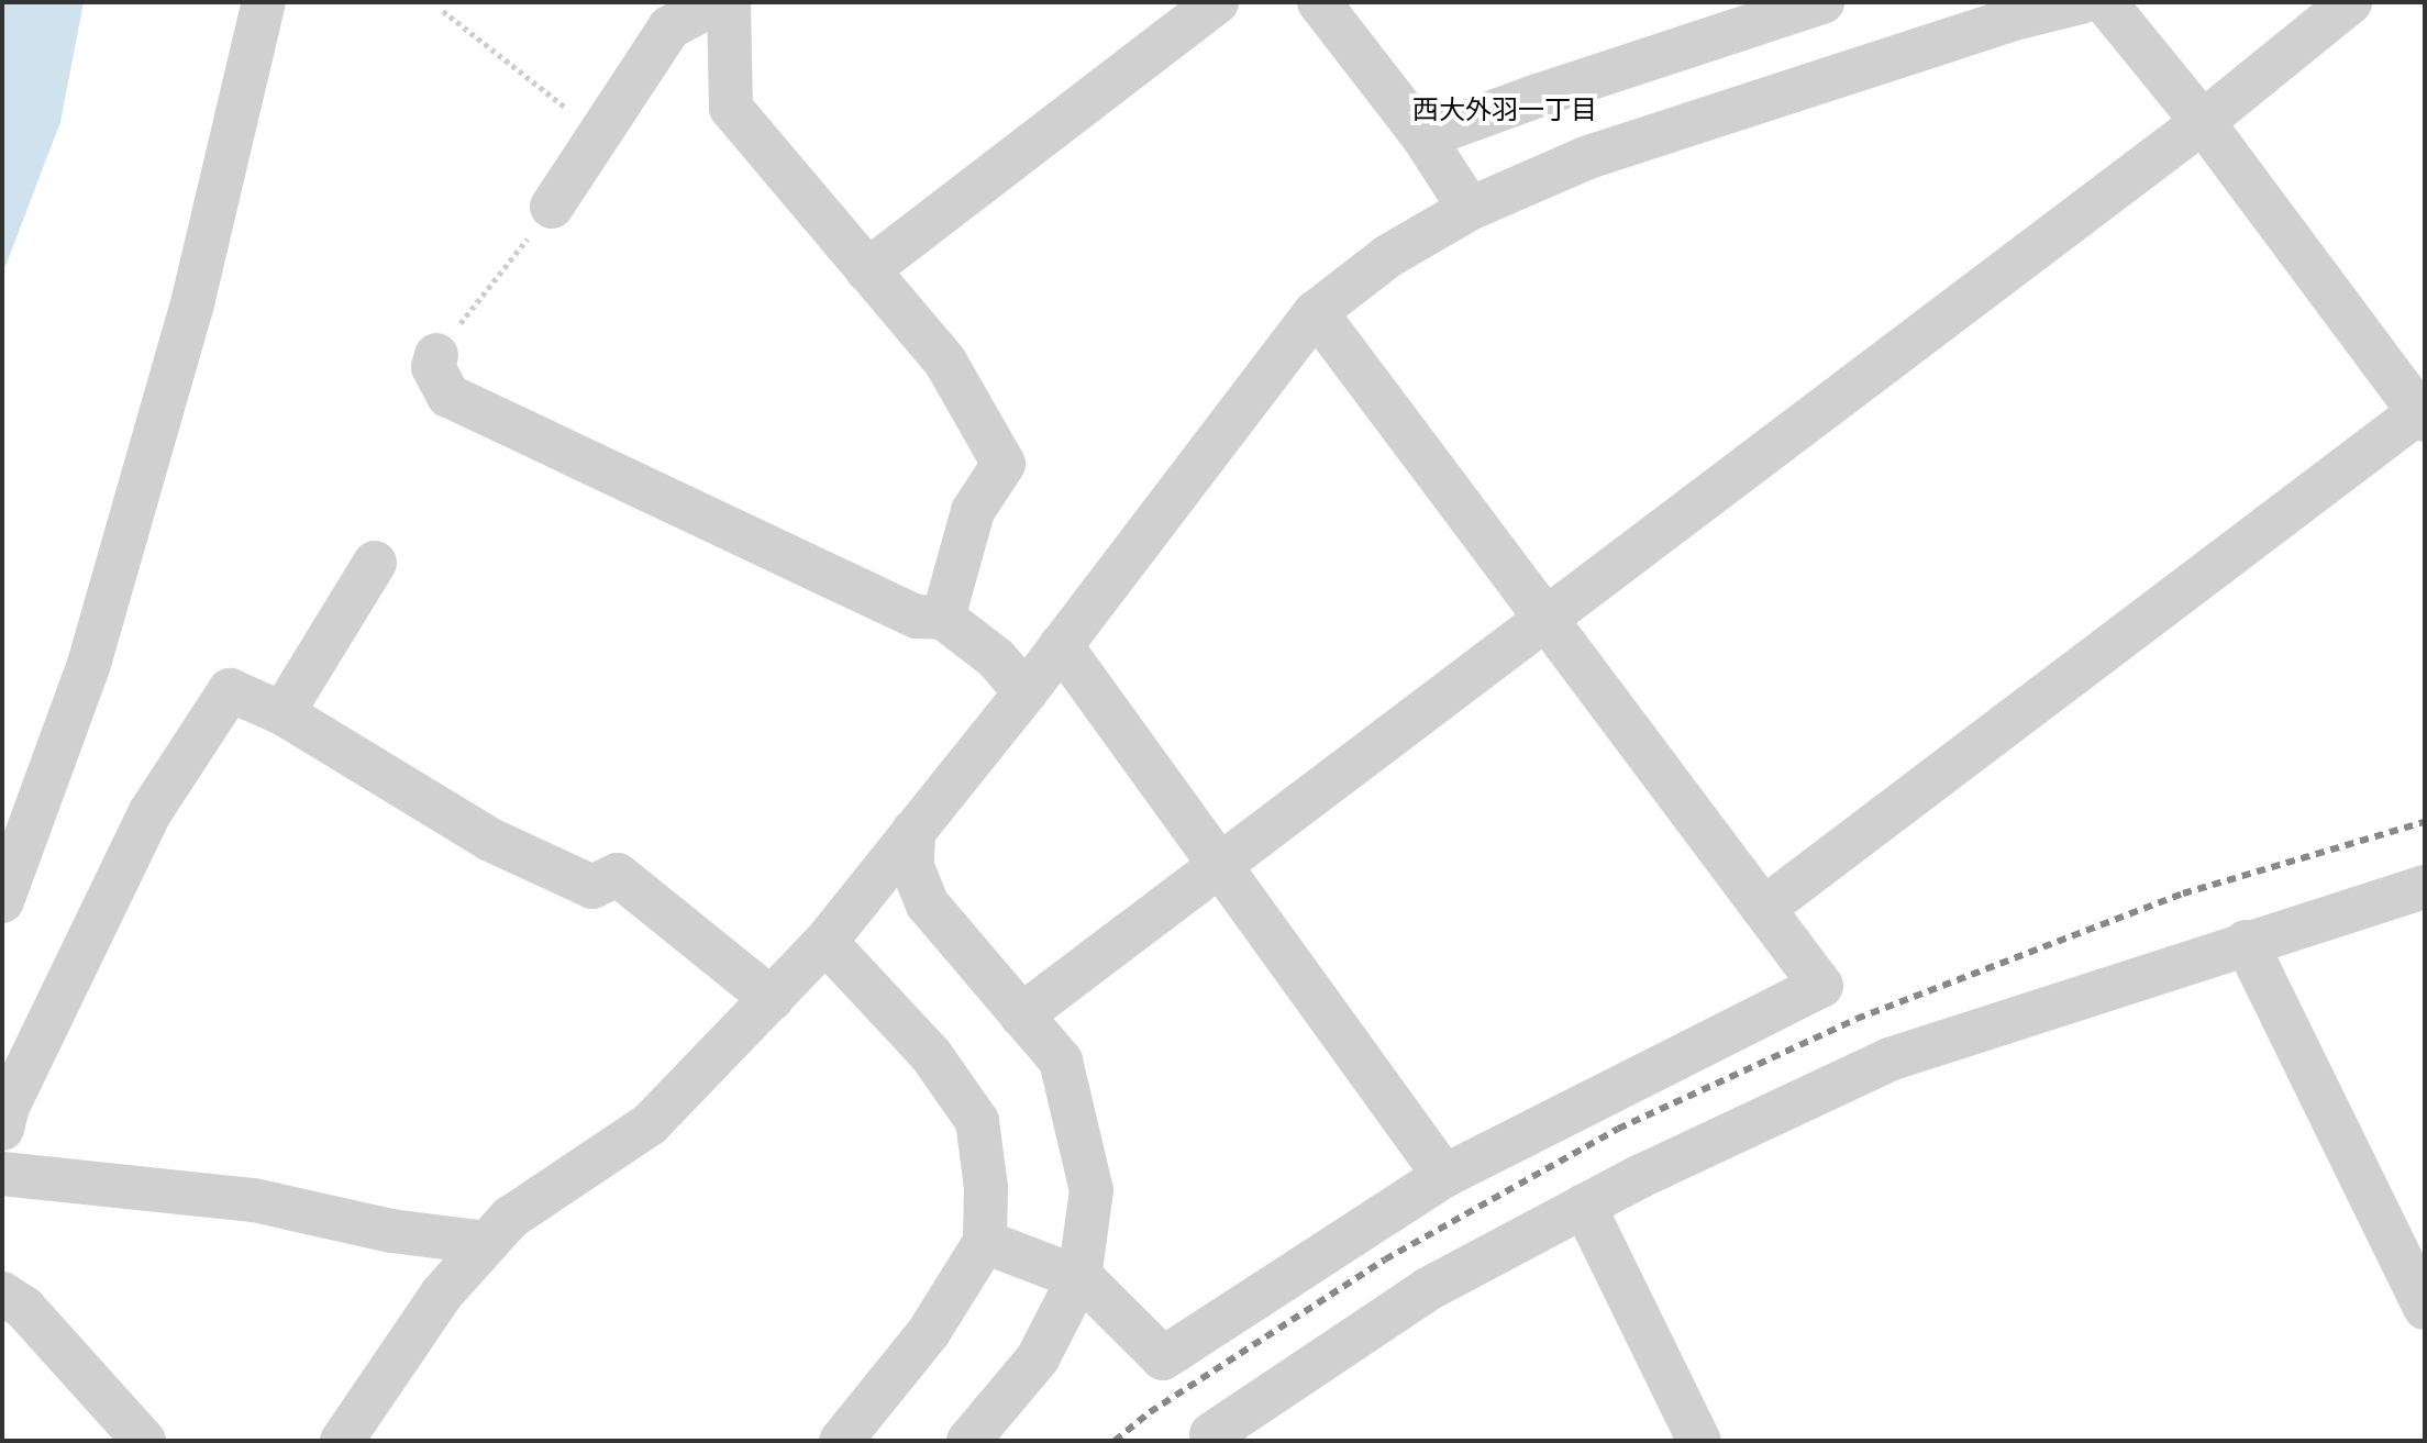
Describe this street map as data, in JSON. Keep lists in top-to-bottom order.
{
  "districts": ["西大外羽一丁目"]
}
